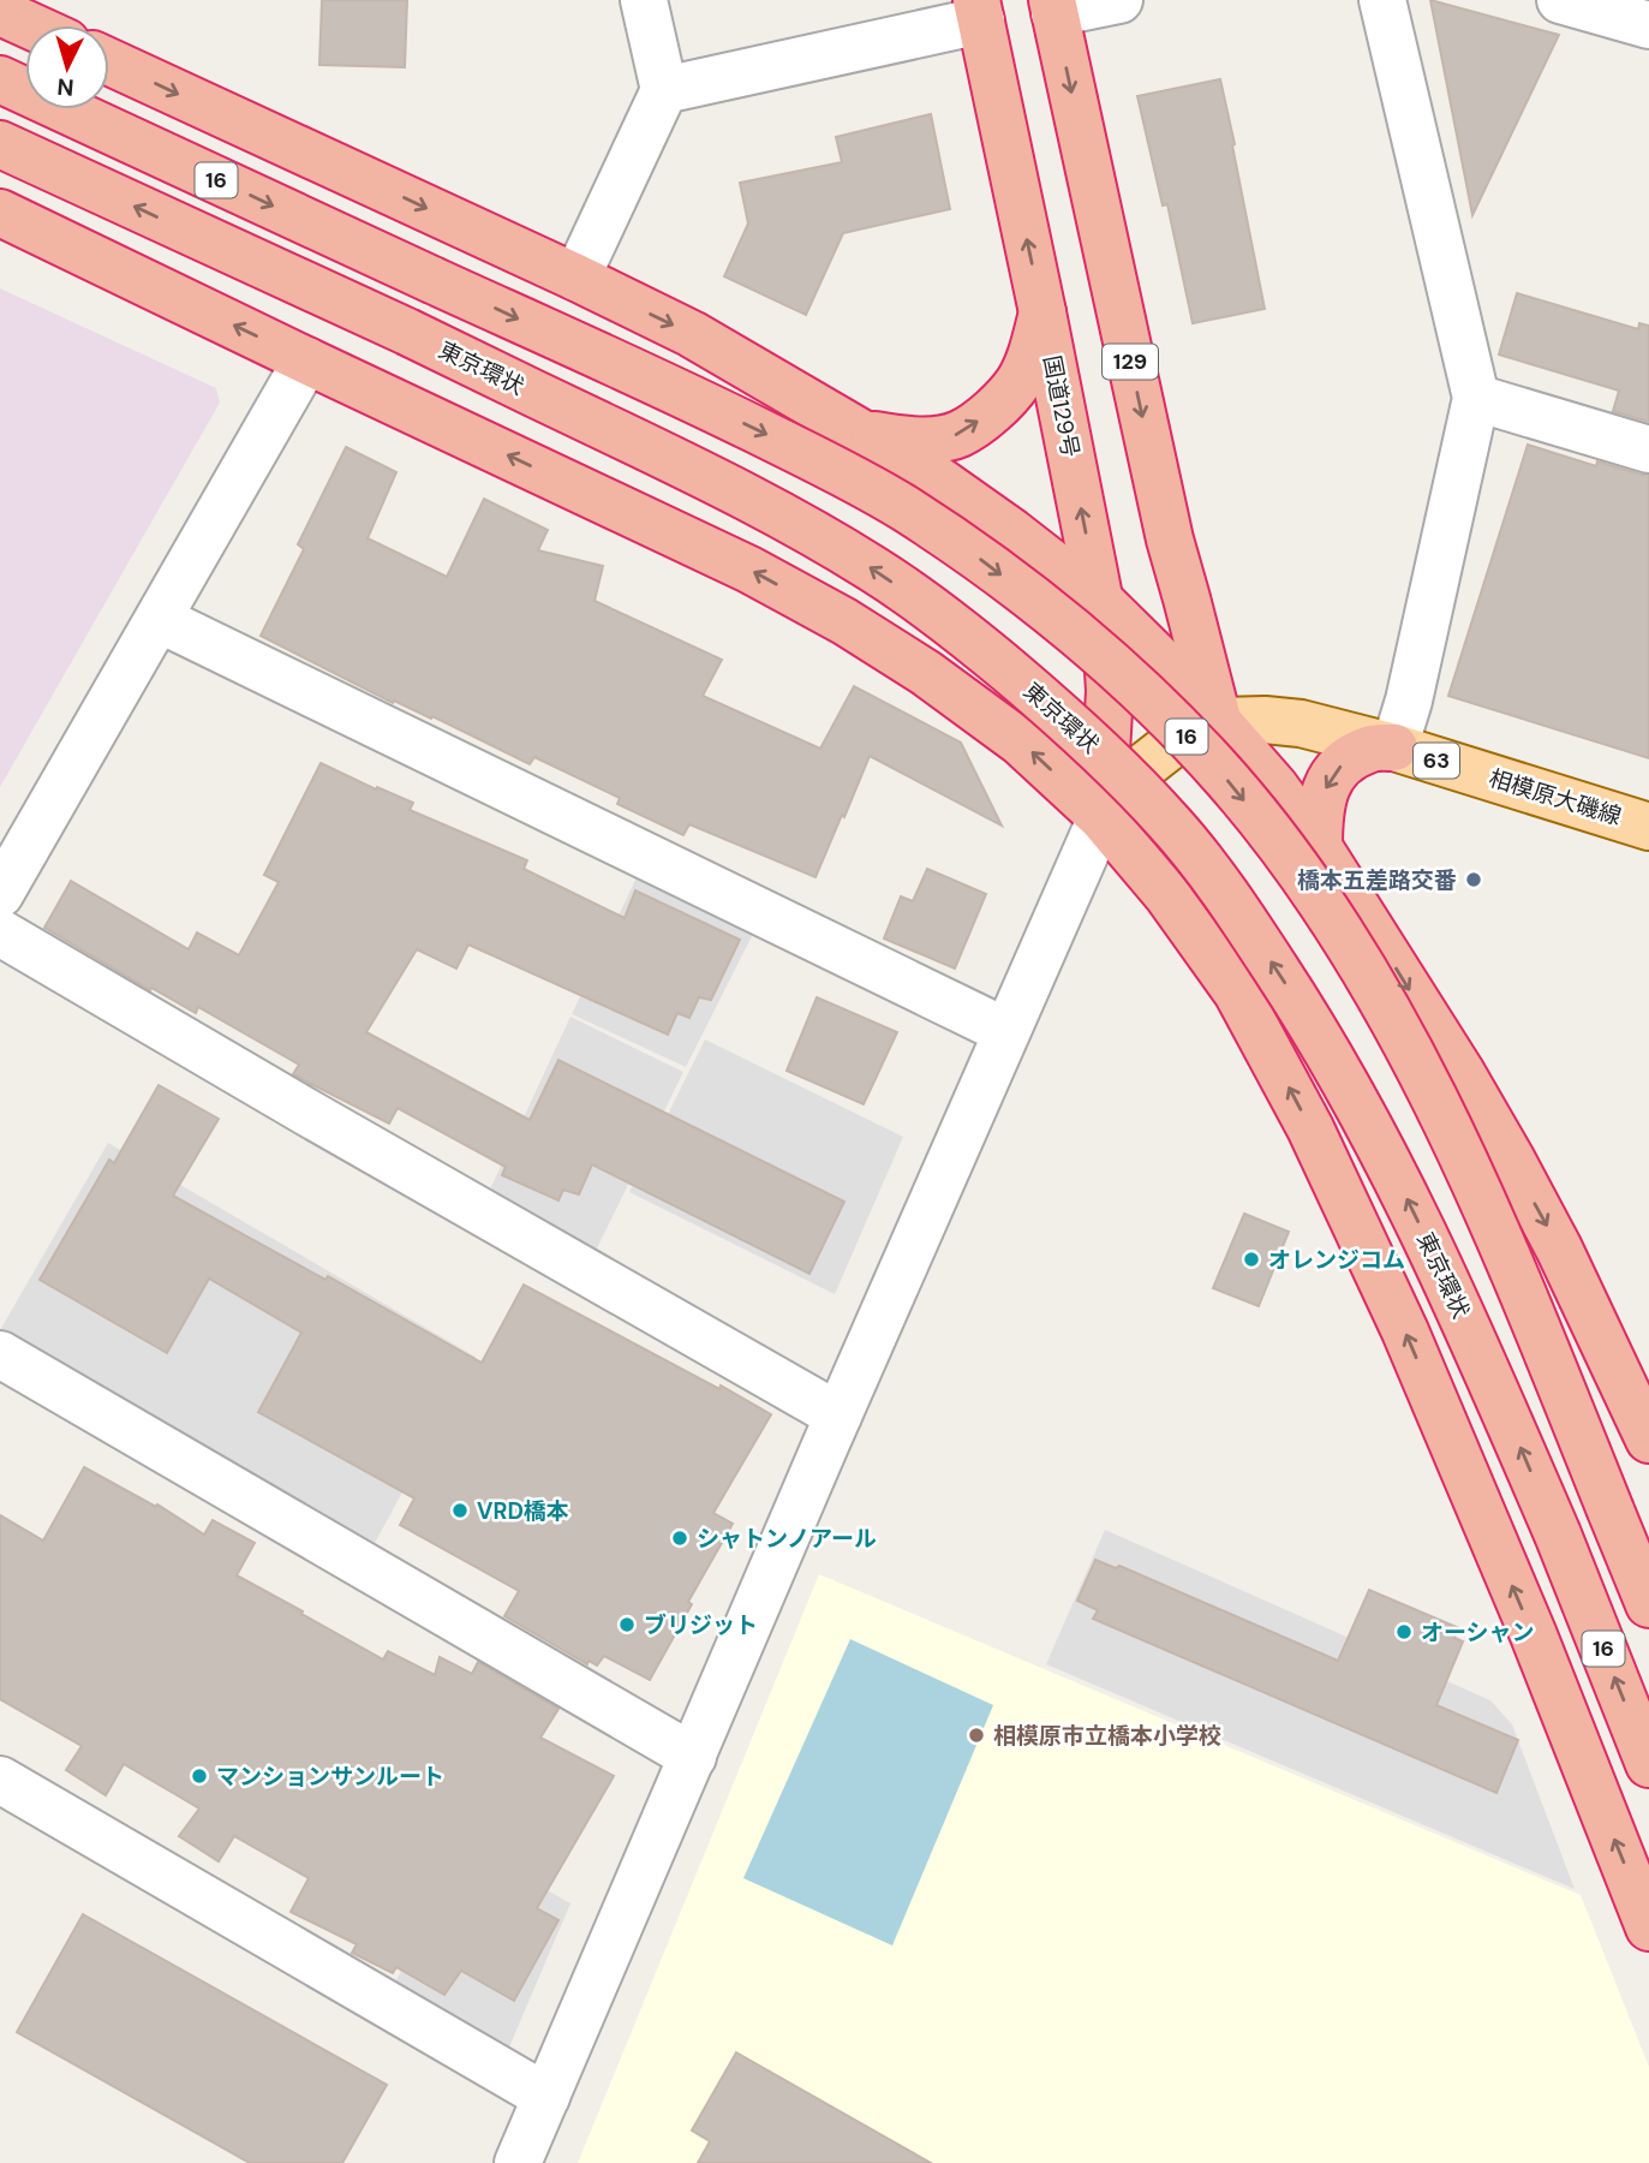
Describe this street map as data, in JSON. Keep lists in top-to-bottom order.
{
  "streets": {
    "highway": [
      "16",
      "129",
      "東京環状",
      "国道129号"
    ],
    "main road": ["63", "相模原大磯線"]
  },
  "crossings": [
    ["16", "国道129号"],
    ["16", "相模原大磯線"],
    ["129", "相模原大磯線"],
    ["国道129号", "相模原大磯線"]
  ],
  "places": [
    "橋本五差路交番",
    "オレンジコム",
    "VRD橋本",
    "シャトンノアール",
    "ブリジット",
    "オーシャン",
    "相模原市立橋本小学校",
    "マンションサンルート"
  ],
  "north": "bottom"
}
